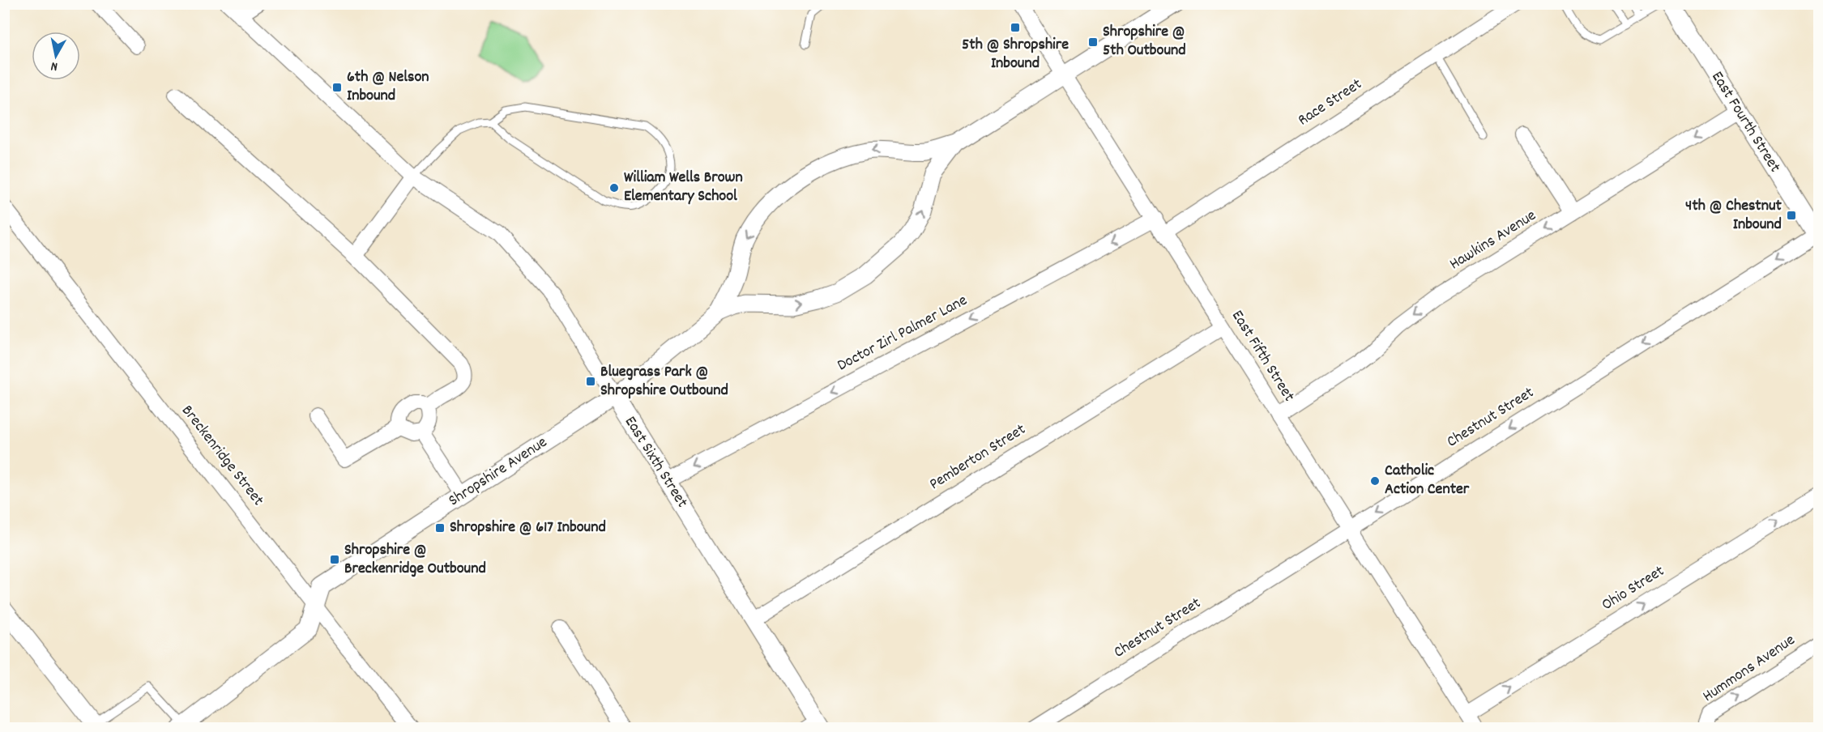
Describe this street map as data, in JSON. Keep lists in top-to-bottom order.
{
  "streets": {
    "street": [
      "Race Street",
      "East Fourth Street",
      "Hawkins Avenue",
      "Doctor Zirl Palmer Lane",
      "East Fifth Street",
      "Chestnut Street",
      "Breckenridge Street",
      "Pemberton Street",
      "East Sixth Street",
      "Shropshire Avenue",
      "Ohio Street",
      "Hummons Avenue"
    ]
  },
  "crossings": [
    ["Race Street", "East Fifth Street"],
    ["East Fourth Street", "Hawkins Avenue"],
    ["East Fourth Street", "Chestnut Street"],
    ["Hawkins Avenue", "East Fifth Street"],
    ["Doctor Zirl Palmer Lane", "East Fifth Street"],
    ["Doctor Zirl Palmer Lane", "East Sixth Street"],
    ["East Fifth Street", "Chestnut Street"],
    ["East Fifth Street", "Pemberton Street"],
    ["East Fifth Street", "Shropshire Avenue"],
    ["East Fifth Street", "Ohio Street"],
    ["Breckenridge Street", "Shropshire Avenue"],
    ["Pemberton Street", "East Sixth Street"],
    ["East Sixth Street", "Shropshire Avenue"]
  ],
  "one_way": [
    "Hawkins Avenue",
    "Doctor Zirl Palmer Lane",
    "Chestnut Street",
    "Ohio Street",
    "Hummons Avenue"
  ],
  "places": {
    "transit": [
      "5th @ Shropshire Inbound",
      "Shropshire @ 5th Outbound",
      "6th @ Nelson Inbound",
      "4th @ Chestnut Inbound",
      "Bluegrass Park @ Shropshire Outbound",
      "Shropshire @ 617 Inbound",
      "Shropshire @ Breckenridge Outbound"
    ],
    "other": ["William Wells Brown Elementary School", "Catholic Action Center"]
  },
  "north": "bottom"
}
